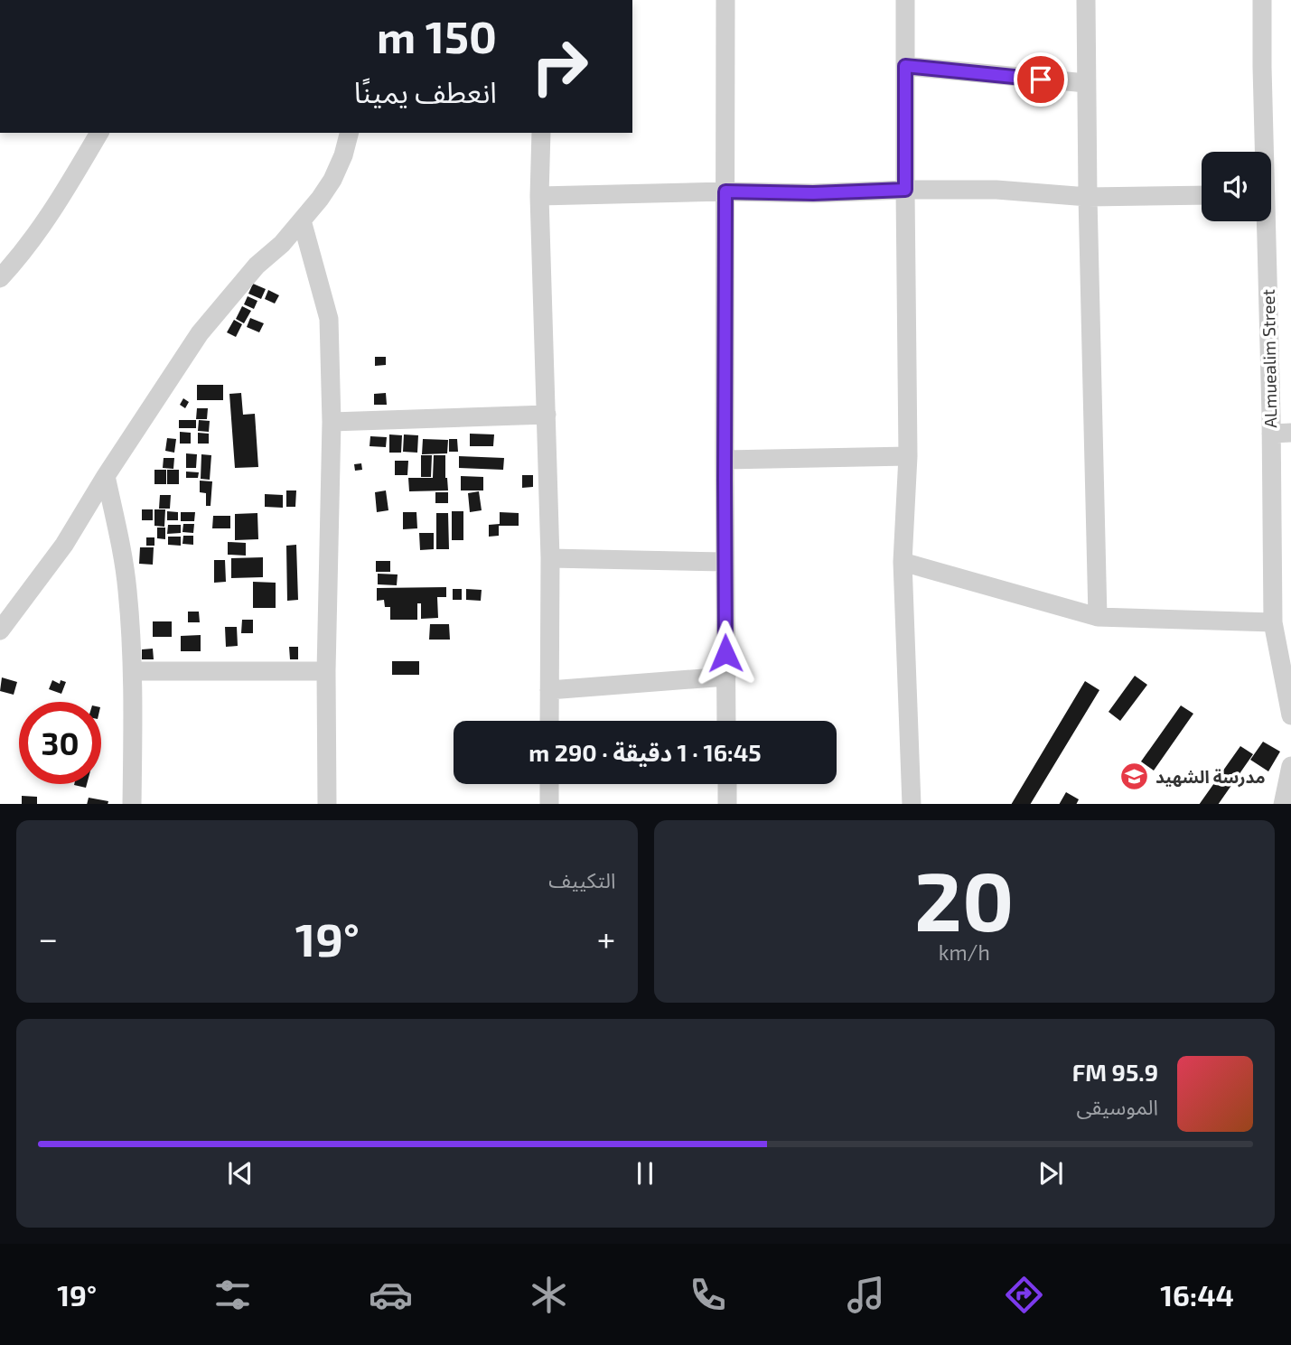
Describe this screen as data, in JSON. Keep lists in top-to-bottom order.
{
  "streets": {
    "street": ["ALmuealim Street"]
  },
  "places": {
    "school or university": ["مدرسة الشهيد"]
  },
  "page": {
    "turn": ["150 m", "انعطف يمينًا"],
    "limit": "30",
    "trip": "16:45 · 1 دقيقة · 290 m",
    "tile": [
      ["20", "km/h"],
      "التكييف"
    ],
    "heat": ["−", "19°", "+"],
    "song": ["95.9 FM", "الموسيقى"],
    "tabs": ["16:44", "19°"]
  }
}
